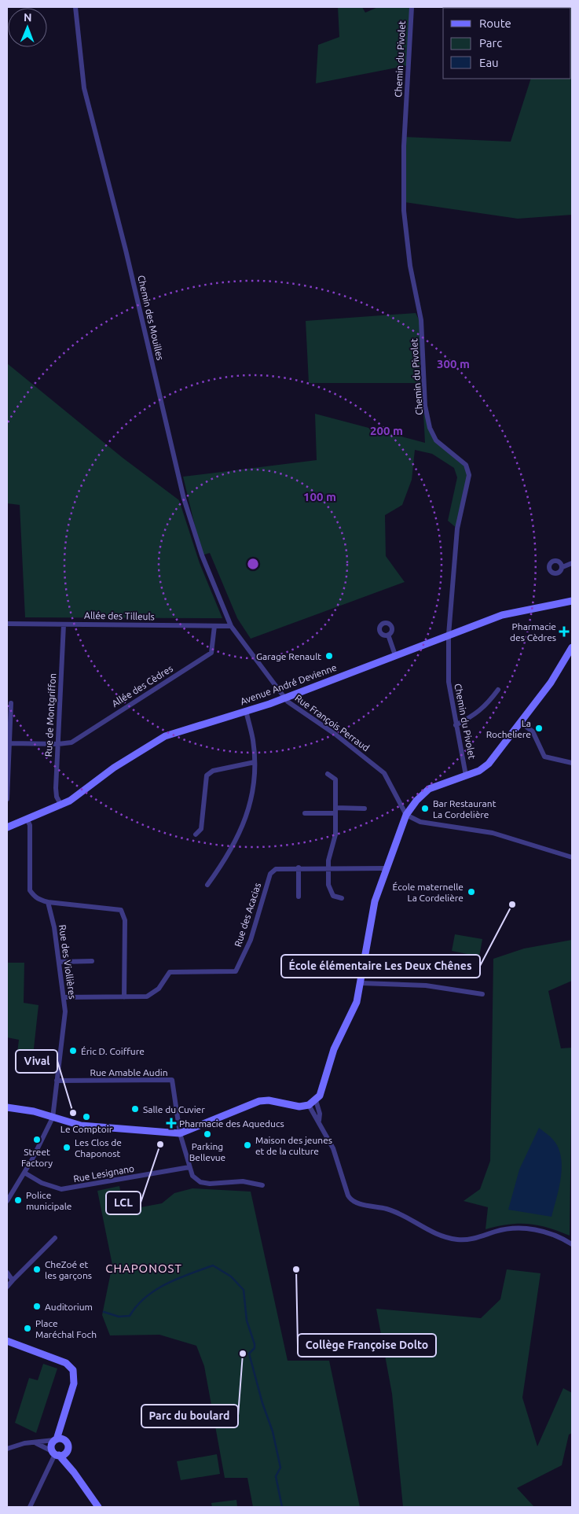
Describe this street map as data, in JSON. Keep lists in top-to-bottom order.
{
  "streets": {
    "main road": ["Avenue André Devienne"],
    "street": [
      "Chemin du Pivolet",
      "Chemin des Mouilles",
      "Allée des Tilleuls",
      "Allée des Cèdres",
      "Rue de Montgriffon",
      "Rue François Perraud",
      "Rue des Acacias",
      "Rue des Viollières",
      "Rue Amable Audin",
      "Rue Lesignano"
    ]
  },
  "crossings": [
    ["Chemin du Pivolet", "Avenue André Devienne"],
    ["Chemin des Mouilles", "Allée des Tilleuls"],
    ["Chemin des Mouilles", "Rue François Perraud"],
    ["Allée des Tilleuls", "Allée des Cèdres"],
    ["Allée des Tilleuls", "Rue de Montgriffon"],
    ["Allée des Tilleuls", "Rue François Perraud"],
    ["Avenue André Devienne", "Rue de Montgriffon"],
    ["Avenue André Devienne", "Rue François Perraud"],
    ["Allée des Cèdres", "Rue de Montgriffon"],
    ["Rue des Acacias", "Rue des Viollières"],
    ["Rue des Viollières", "Rue Amable Audin"],
    ["Rue Amable Audin", "Rue Lesignano"]
  ],
  "districts": ["CHAPONOST"],
  "places": {
    "health": ["Pharmacie des Cèdres", "Pharmacie des Aqueducs"],
    "other": [
      "Garage Renault",
      "La Rocheliere",
      "Bar Restaurant La Cordelière",
      "École maternelle La Cordelière",
      "École élémentaire Les Deux Chênes",
      "Éric D. Coiffure",
      "Salle du Cuvier",
      "Vival",
      "Le Comptoir",
      "Parking Bellevue",
      "Street Factory",
      "LCL",
      "Maison des jeunes et de la culture",
      "Les Clos de Chaponost",
      "Police municipale",
      "CheZoé et les garçons",
      "Collège Françoise Dolto",
      "Auditorium",
      "Place Maréchal Foch",
      "Parc du boulard"
    ]
  },
  "legend": ["Route", "Parc", "Eau"],
  "north": "top",
  "rings": ["300 m", "200 m", "100 m"]
}
